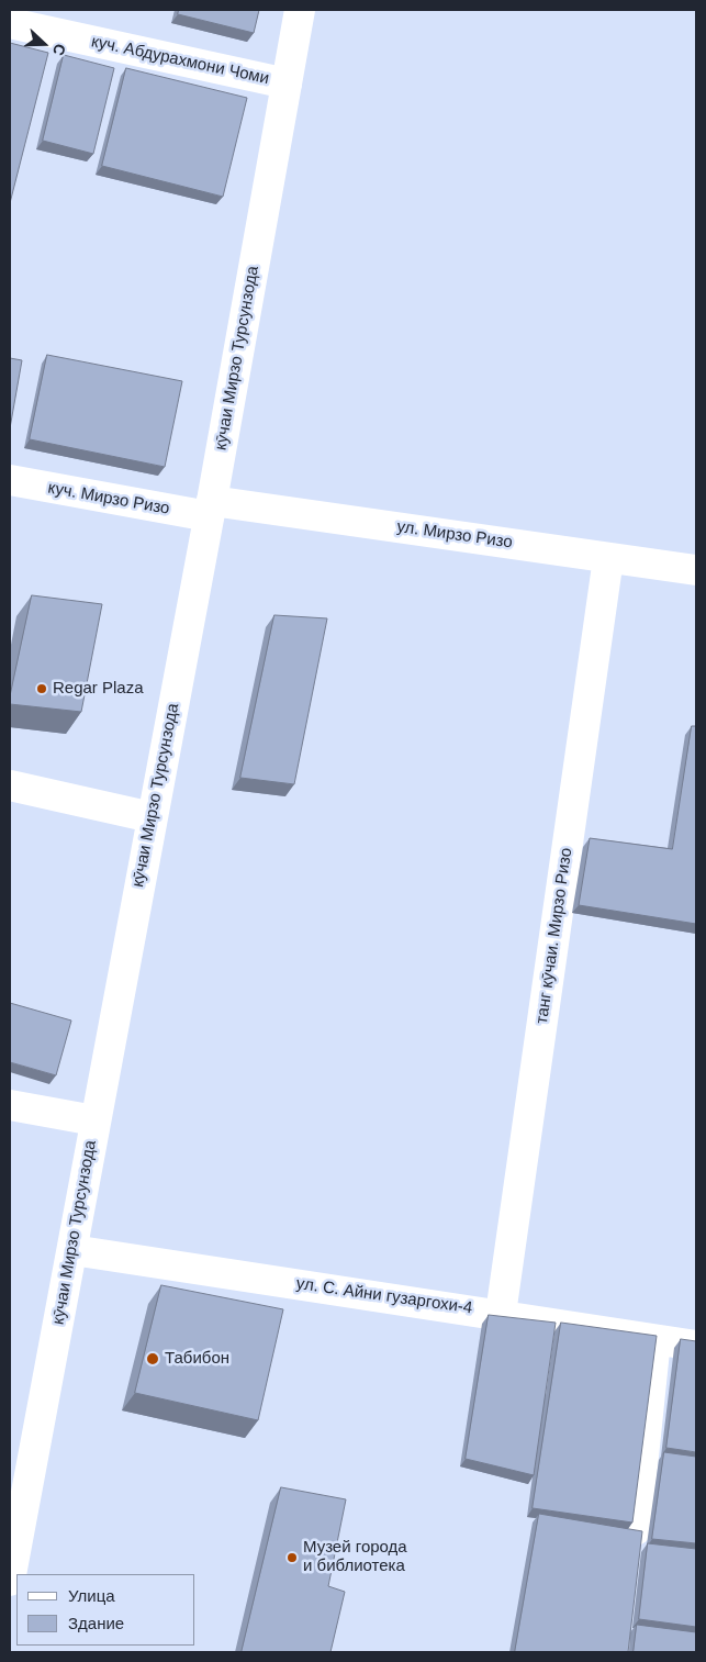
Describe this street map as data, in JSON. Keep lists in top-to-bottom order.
{
  "streets": {
    "street": [
      "куч. Абдурахмони Чоми",
      "кӯчаи Мирзо Турсунзода",
      "куч. Мирзо Ризо",
      "ул. Мирзо Ризо",
      "танг кӯчаи. Мирзо Ризо",
      "ул. С. Айни гузаргохи-4"
    ]
  },
  "crossings": [
    ["куч. Абдурахмони Чоми", "кӯчаи Мирзо Турсунзода"],
    ["кӯчаи Мирзо Турсунзода", "куч. Мирзо Ризо"],
    ["кӯчаи Мирзо Турсунзода", "ул. Мирзо Ризо"],
    ["кӯчаи Мирзо Турсунзода", "ул. С. Айни гузаргохи-4"],
    ["куч. Мирзо Ризо", "ул. Мирзо Ризо"],
    ["ул. Мирзо Ризо", "танг кӯчаи. Мирзо Ризо"],
    ["танг кӯчаи. Мирзо Ризо", "ул. С. Айни гузаргохи-4"]
  ],
  "places": ["Regar Plaza", "Табибон", "Музей города и библиотека"],
  "legend": ["Улица", "Здание"],
  "north": "right"
}
